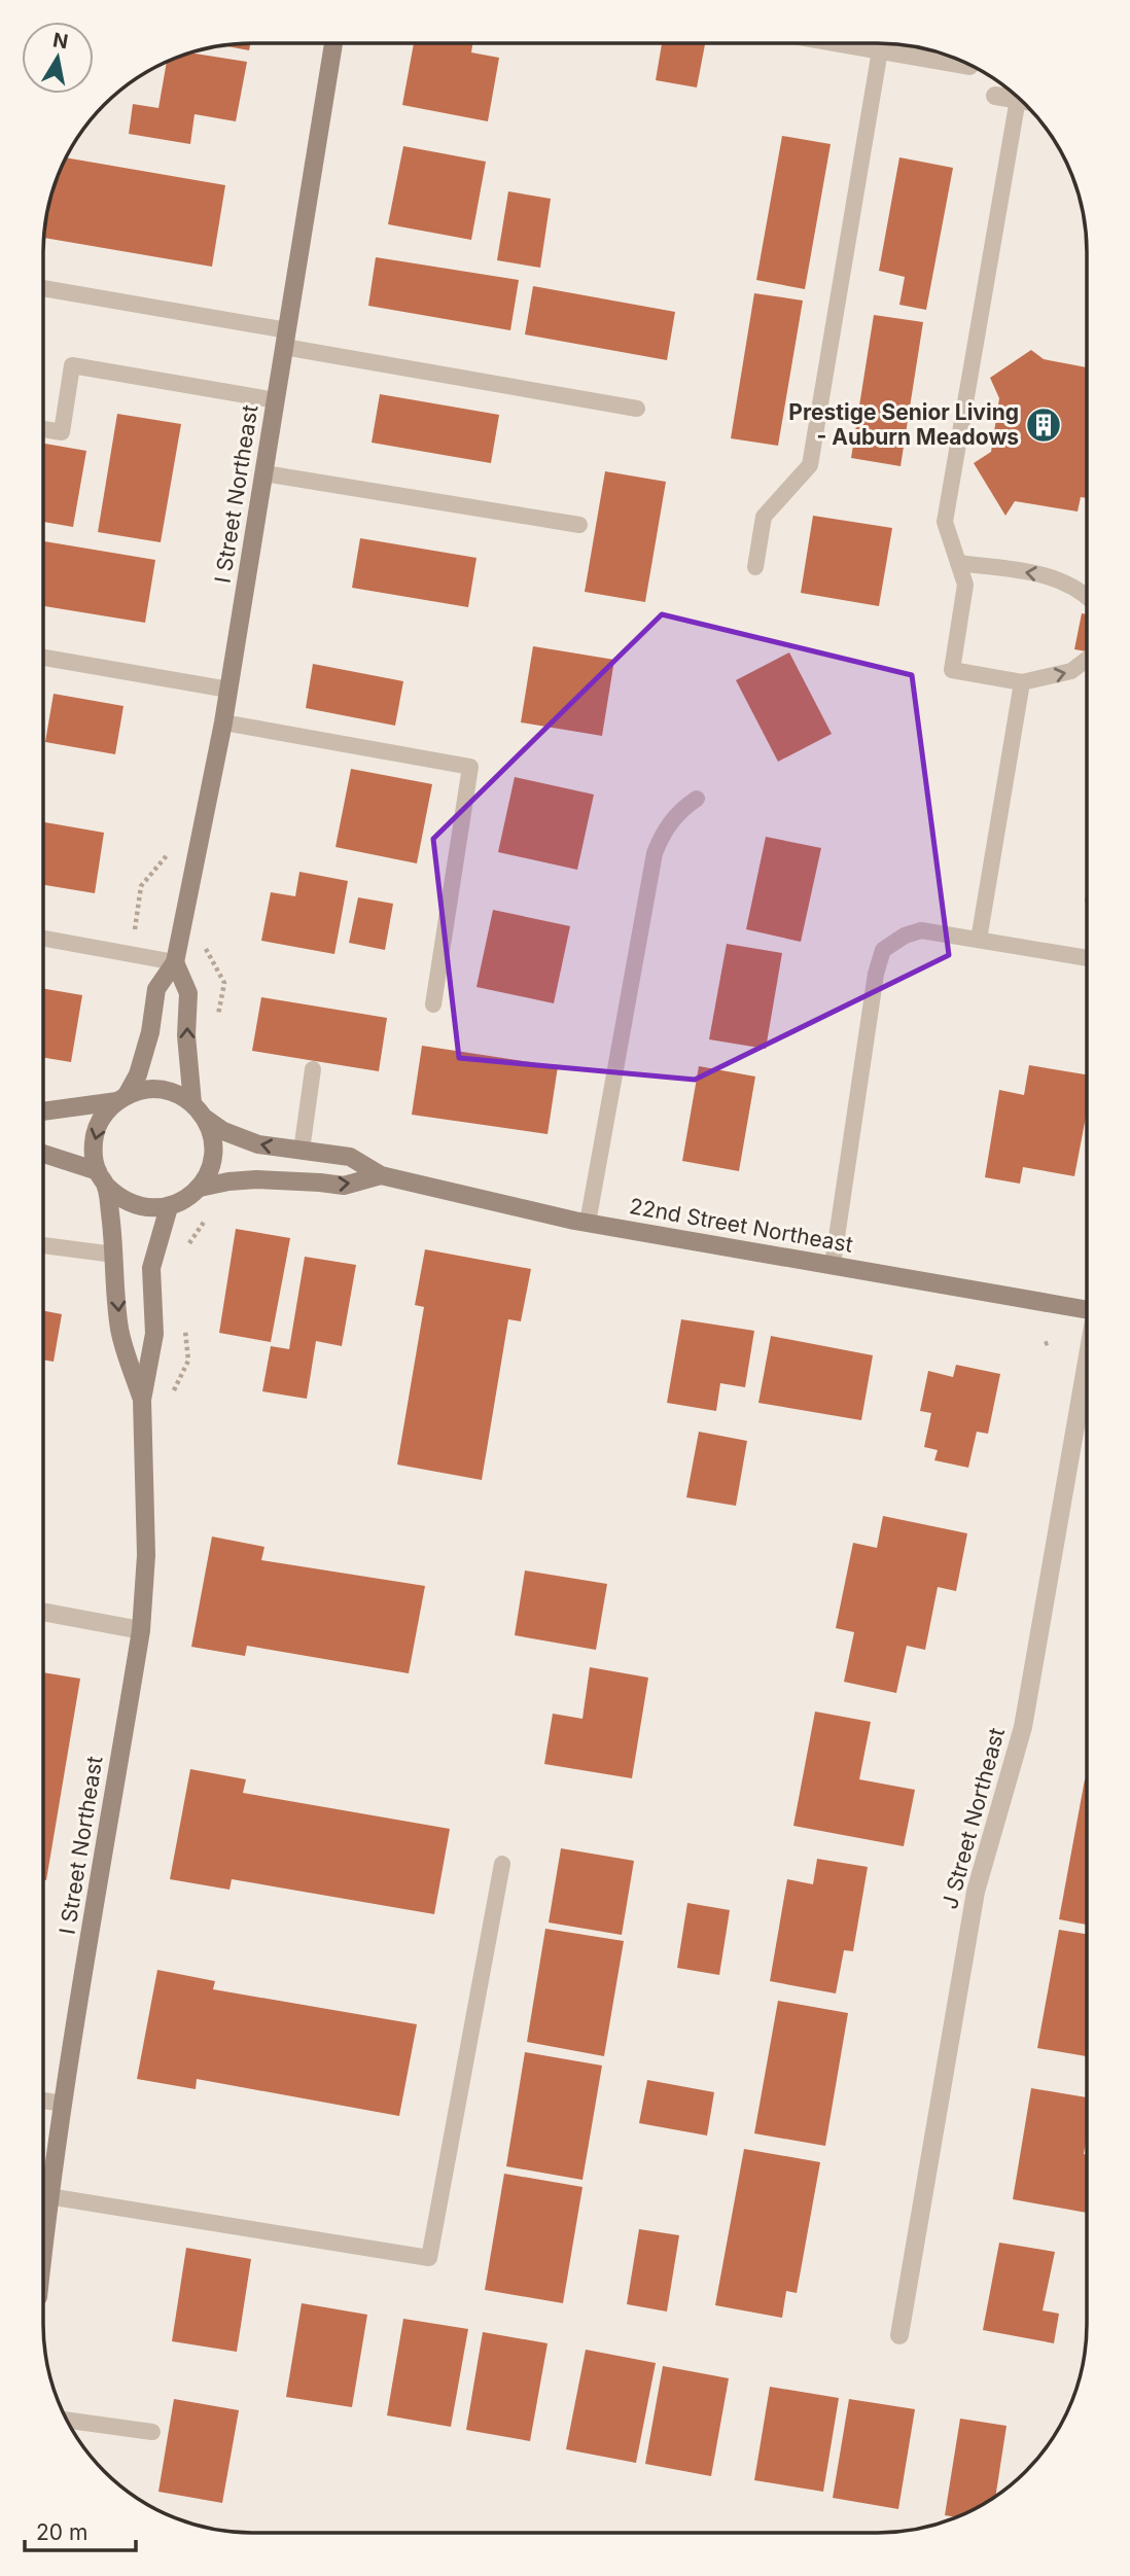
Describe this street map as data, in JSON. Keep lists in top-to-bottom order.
{
  "streets": {
    "street": ["I Street Northeast", "22nd Street Northeast", "J Street Northeast"]
  },
  "crossings": [
    ["I Street Northeast", "22nd Street Northeast"]
  ],
  "places": {
    "building": ["Prestige Senior Living - Auburn Meadows"]
  },
  "scale_bar": "20 m",
  "north": "top"
}
